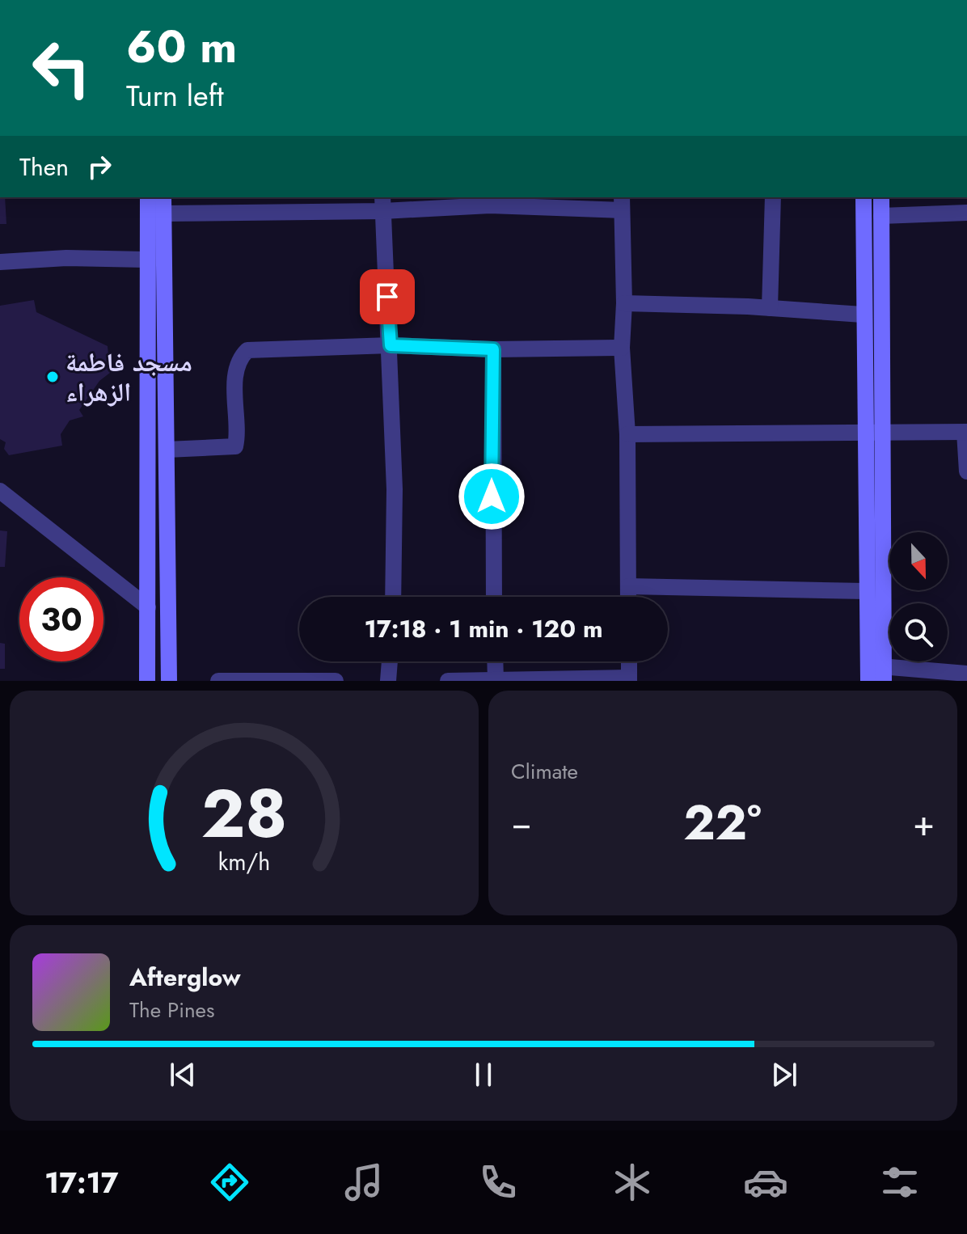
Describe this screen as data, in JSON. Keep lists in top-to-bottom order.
{
  "places": ["مسجد فاطمة الزهراء"],
  "north": "bottom",
  "page": {
    "turn": ["60 m", "Turn left"],
    "then": "Then",
    "limit": "30",
    "trip": "17:18 · 1 min · 120 m",
    "tile": "Climate",
    "heat": ["−", "22°", "+"],
    "song": ["Afterglow", "The Pines"],
    "tabs": "17:17",
    "gauge": ["28", "km/h"]
  }
}
